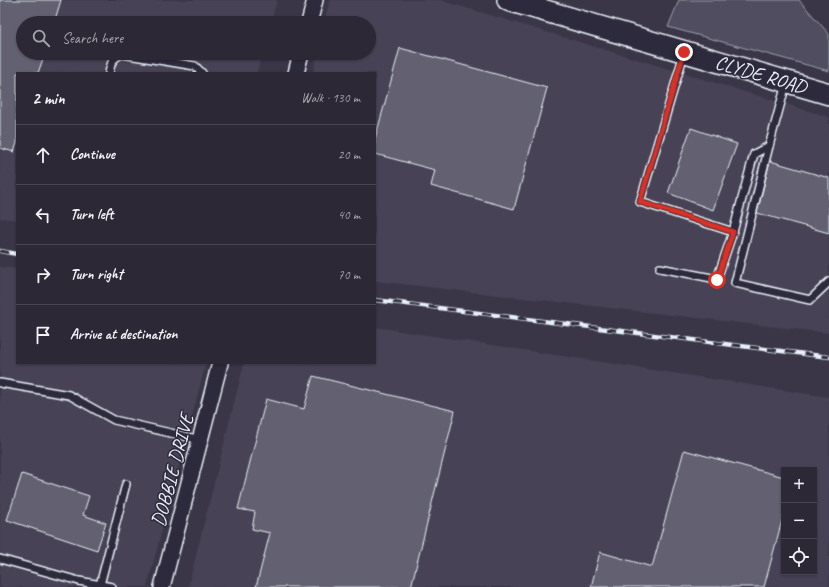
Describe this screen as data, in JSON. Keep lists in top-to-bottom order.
{
  "streets": {
    "main road": ["CLYDE ROAD"],
    "street": ["DOBBIE DRIVE"]
  },
  "page": {
    "search": "Search here",
    "heading": ["2 min", "Walk · 130 m"],
    "list": [
      ["Continue", "20 m"],
      ["Turn left", "40 m"],
      ["Turn right", "70 m"],
      "Arrive at destination"
    ],
    "map_buttons": ["+", "−"]
  }
}
